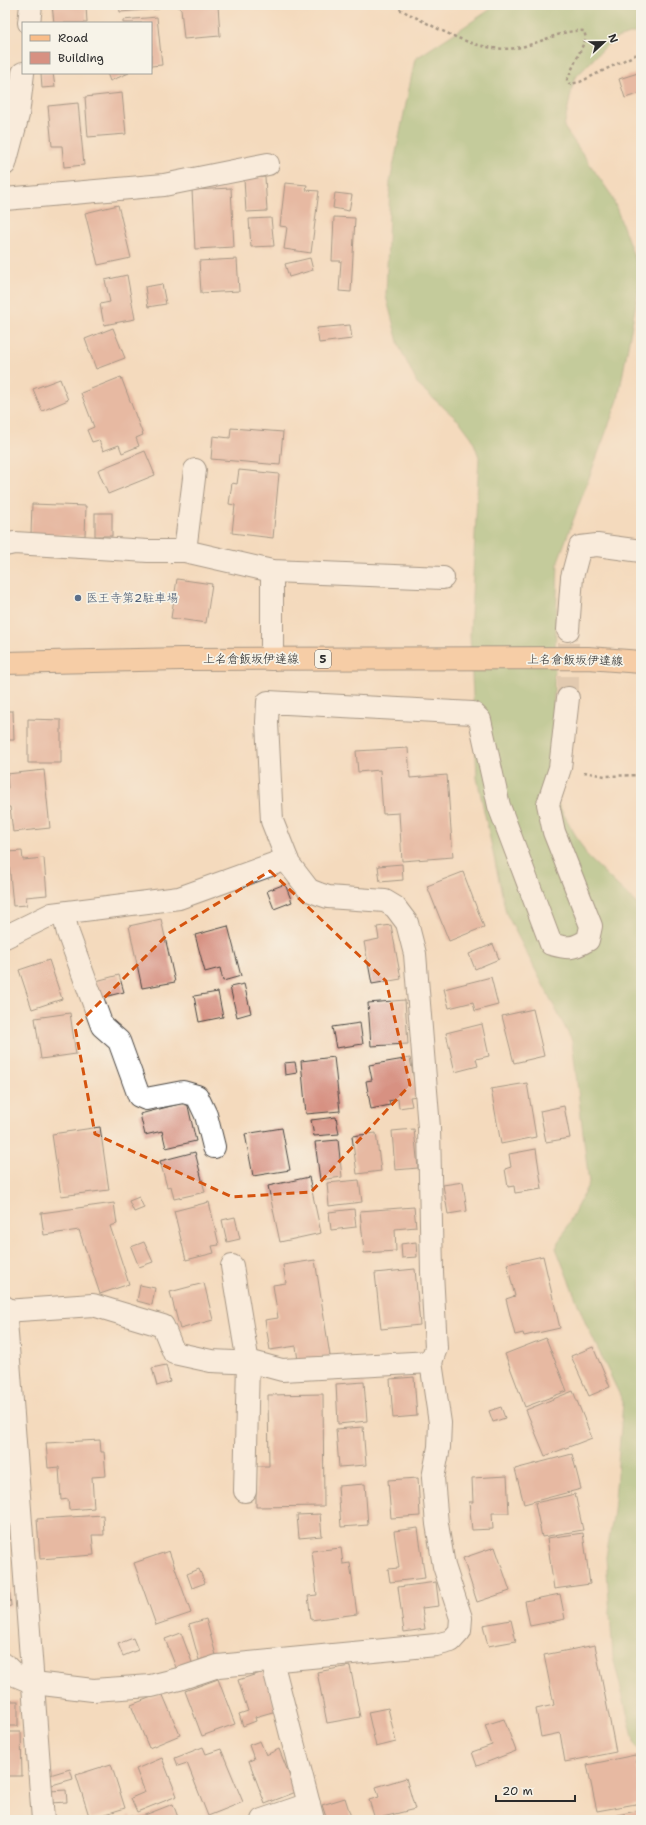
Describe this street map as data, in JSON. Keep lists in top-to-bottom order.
{
  "streets": {
    "main road": ["上名倉飯坂伊達線", "5"]
  },
  "places": ["医王寺第2駐車場"],
  "legend": ["Road", "Building"],
  "scale_bar": "20 m",
  "north": "right"
}
